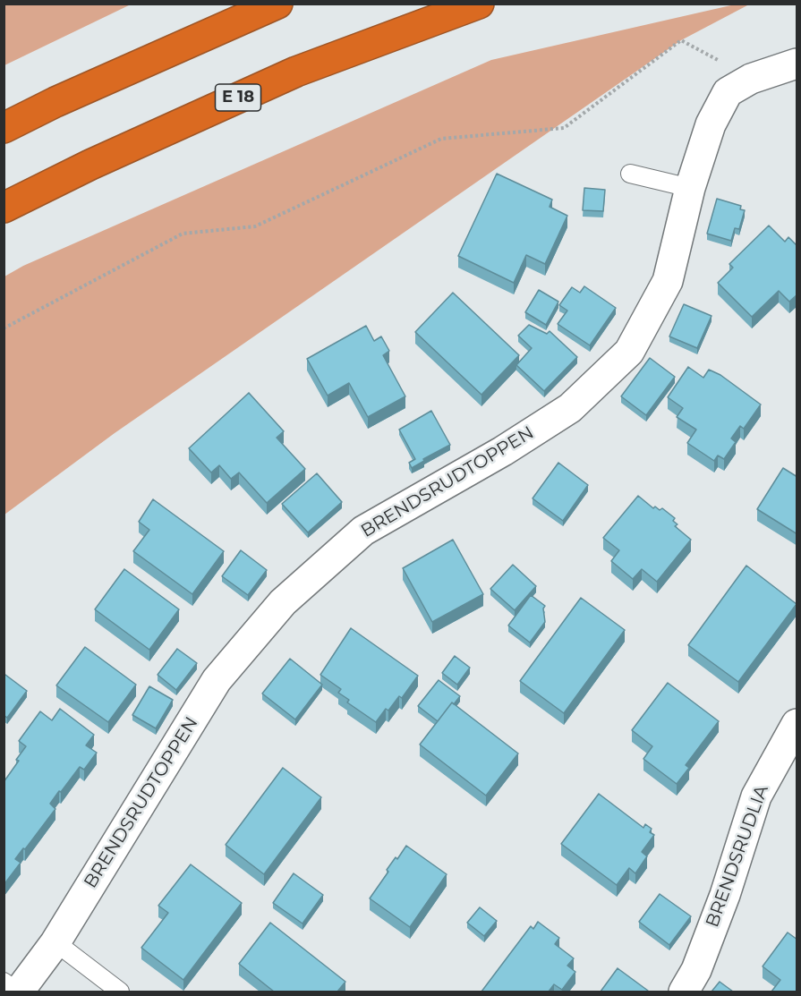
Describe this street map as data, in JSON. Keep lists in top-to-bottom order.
{
  "streets": {
    "highway": ["E 18"],
    "street": ["BRENDSRUDTOPPEN", "BRENDSRUDLIA"]
  }
}
